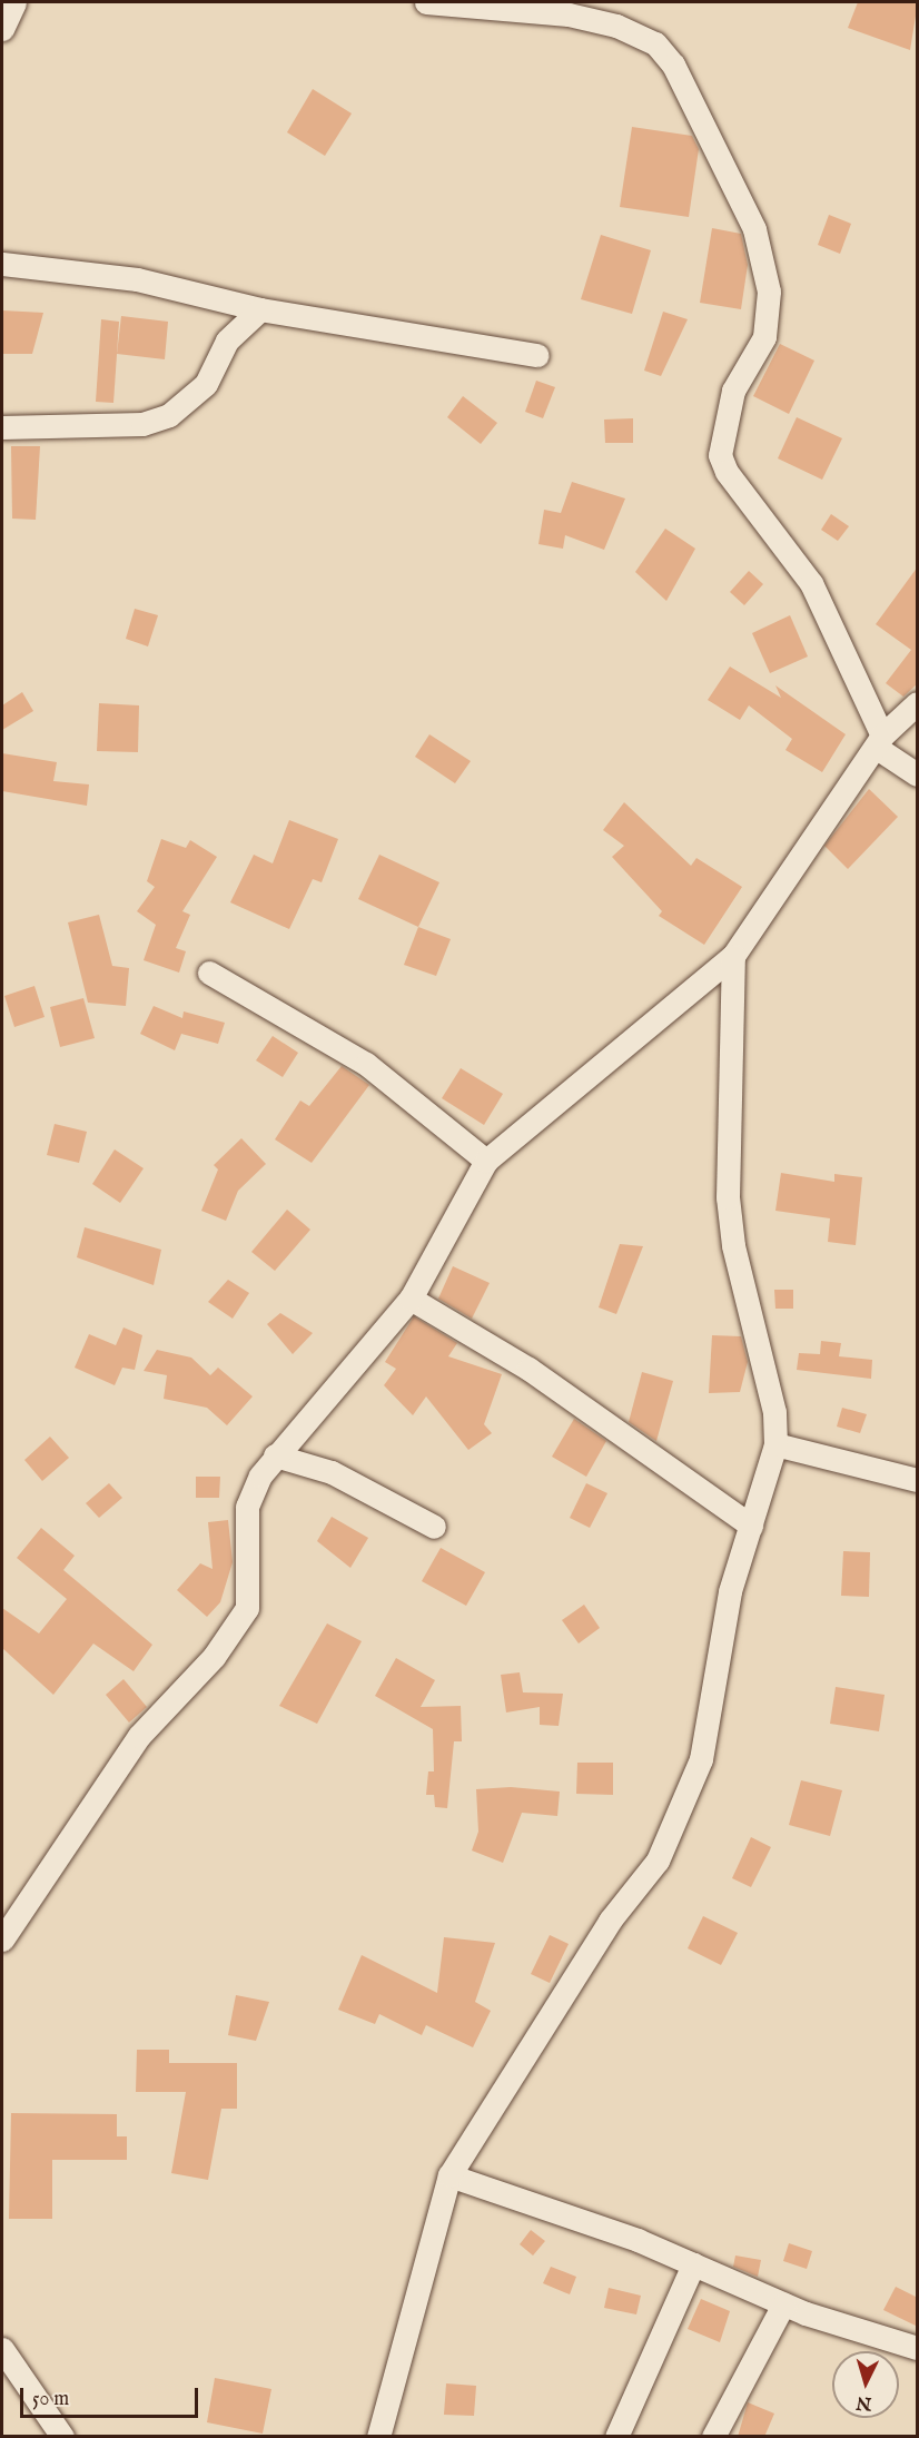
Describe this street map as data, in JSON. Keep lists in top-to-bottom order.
{
  "scale_bar": "50 m",
  "north": "bottom"
}
